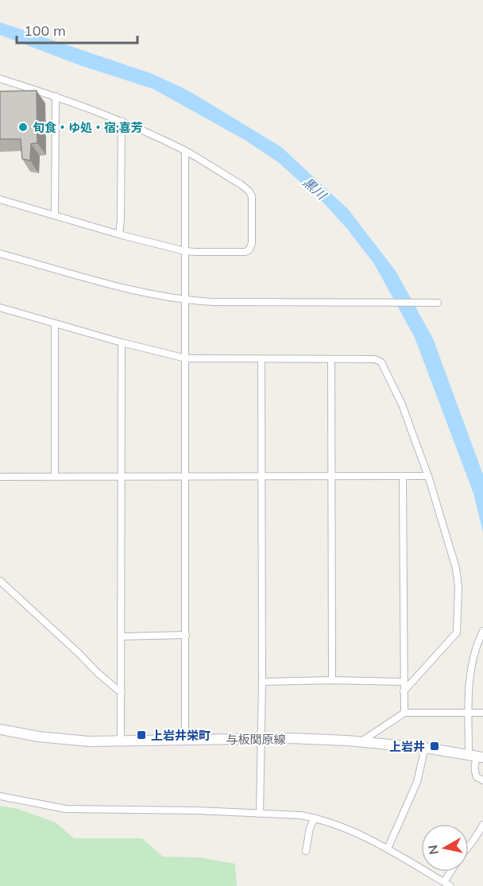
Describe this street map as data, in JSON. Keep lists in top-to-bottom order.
{
  "streets": {
    "main road": ["与板関原線"]
  },
  "water": ["黒川"],
  "places": {
    "other": ["旬食・ゆ処・宿;喜芳"],
    "transit": ["上岩井栄町", "上岩井"]
  },
  "scale_bar": "100 m",
  "north": "left"
}
